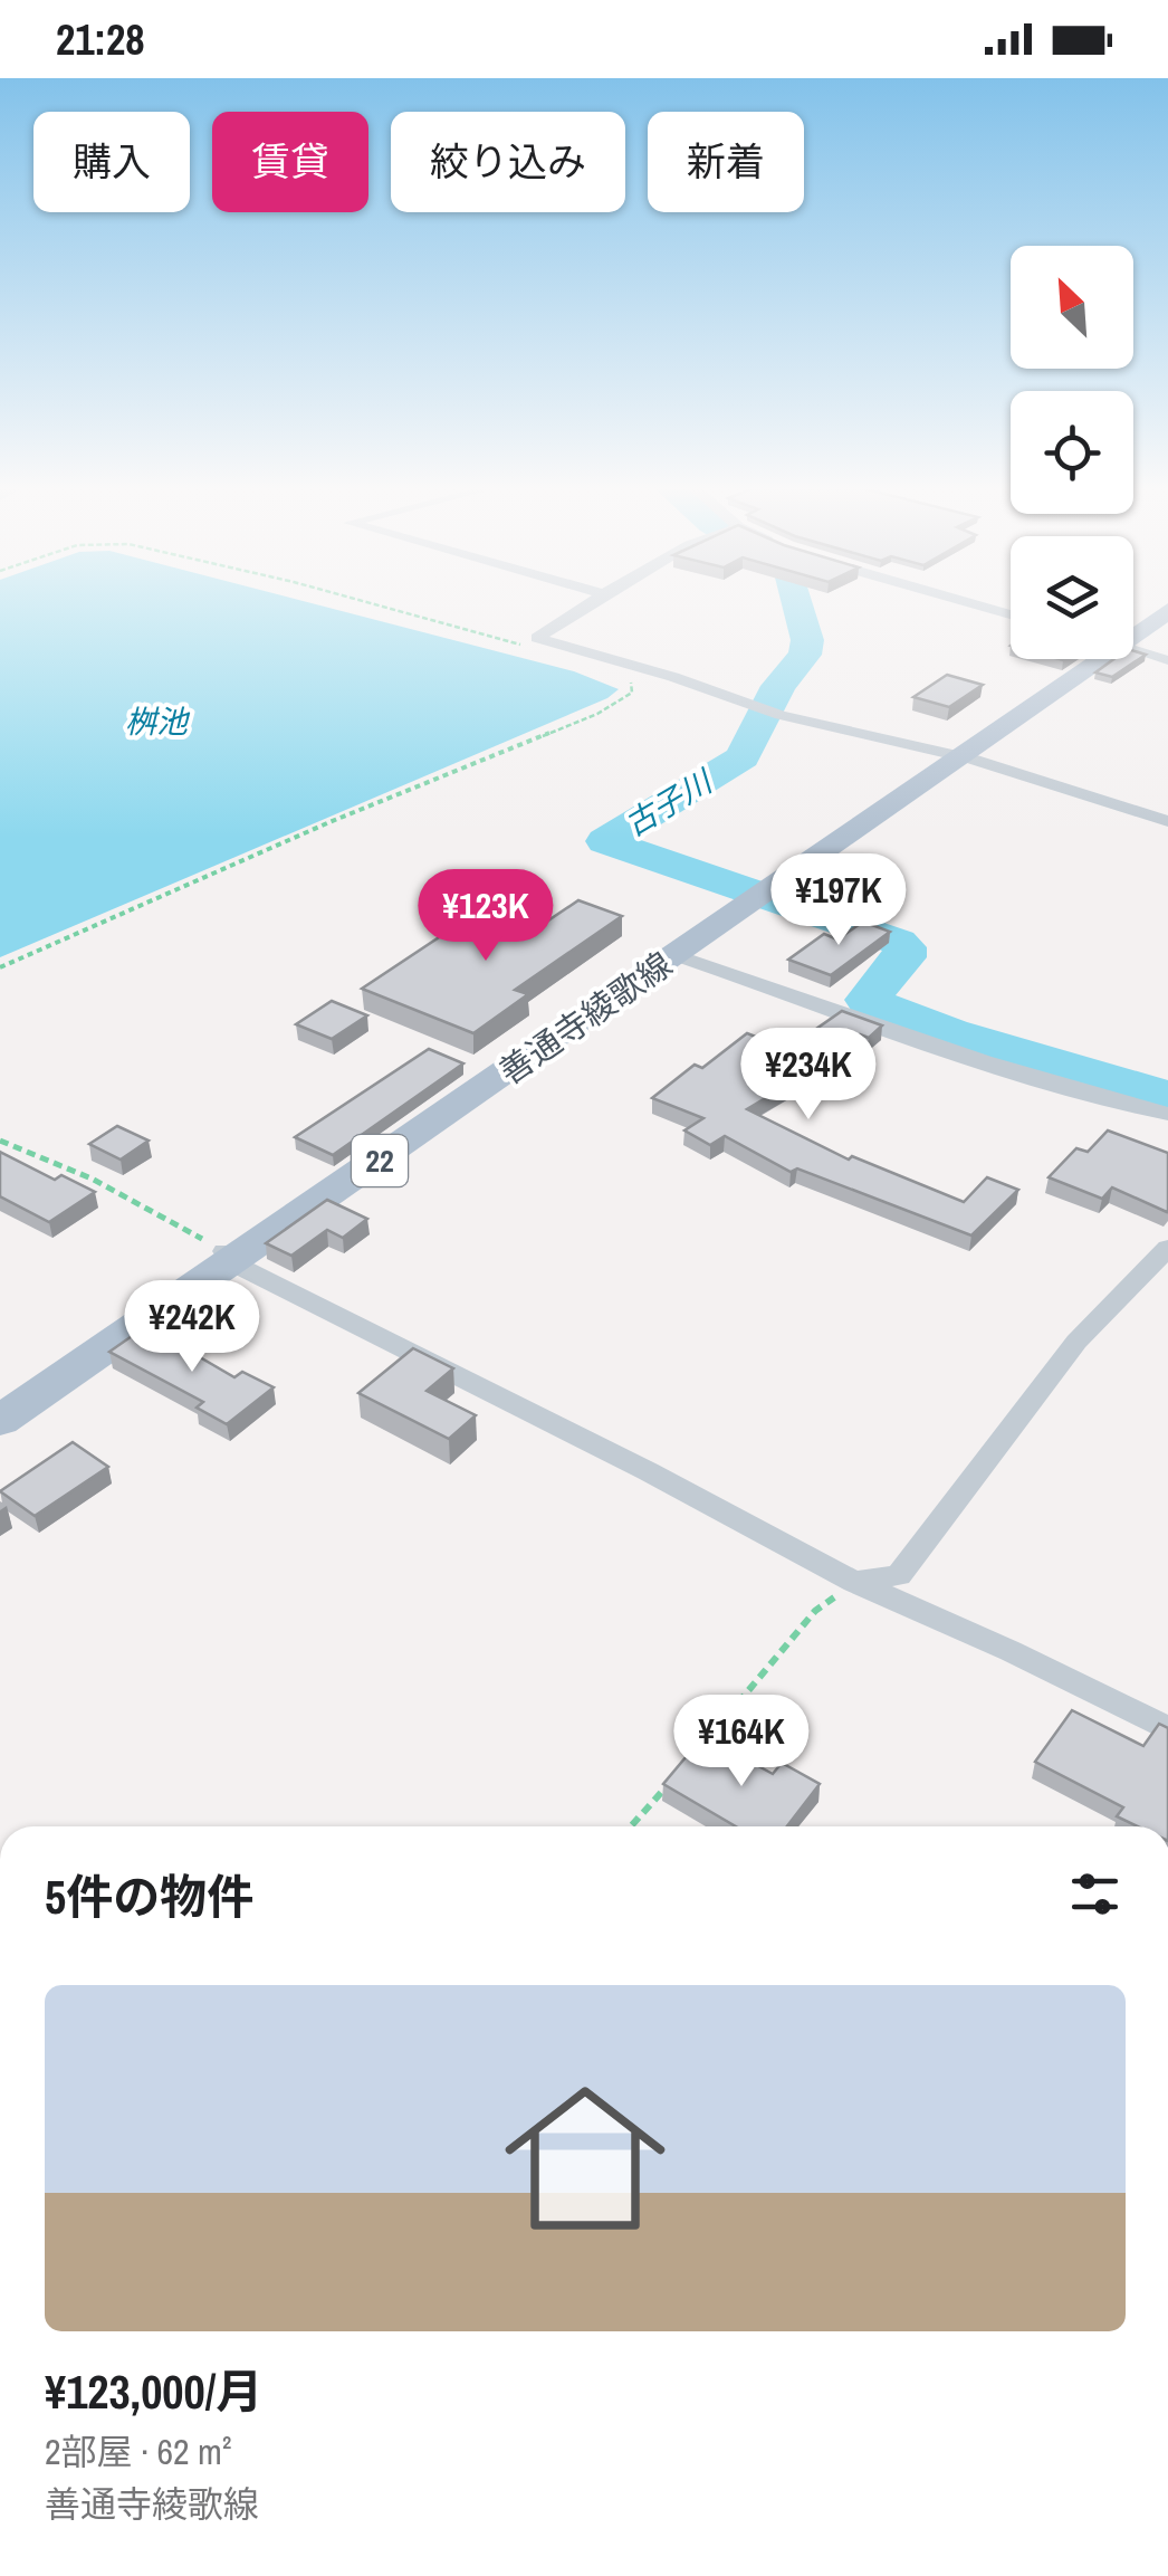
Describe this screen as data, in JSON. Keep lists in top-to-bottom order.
{
  "streets": {
    "main road": ["善通寺綾歌線", "22"]
  },
  "water": ["桝池", "古子川"],
  "north": "top left",
  "page": {
    "status": "21:28",
    "chip": [
      "購入",
      "賃貸",
      "絞り込み",
      "新着"
    ],
    "price": [
      "¥197K",
      "¥123K",
      "¥234K",
      "¥242K",
      "¥164K"
    ],
    "heading": "5件の物件",
    "list": [
      {
        "name": "¥123,000/月",
        "note": "2部屋 · 62 m² · 善通寺綾歌線"
      }
    ]
  }
}
